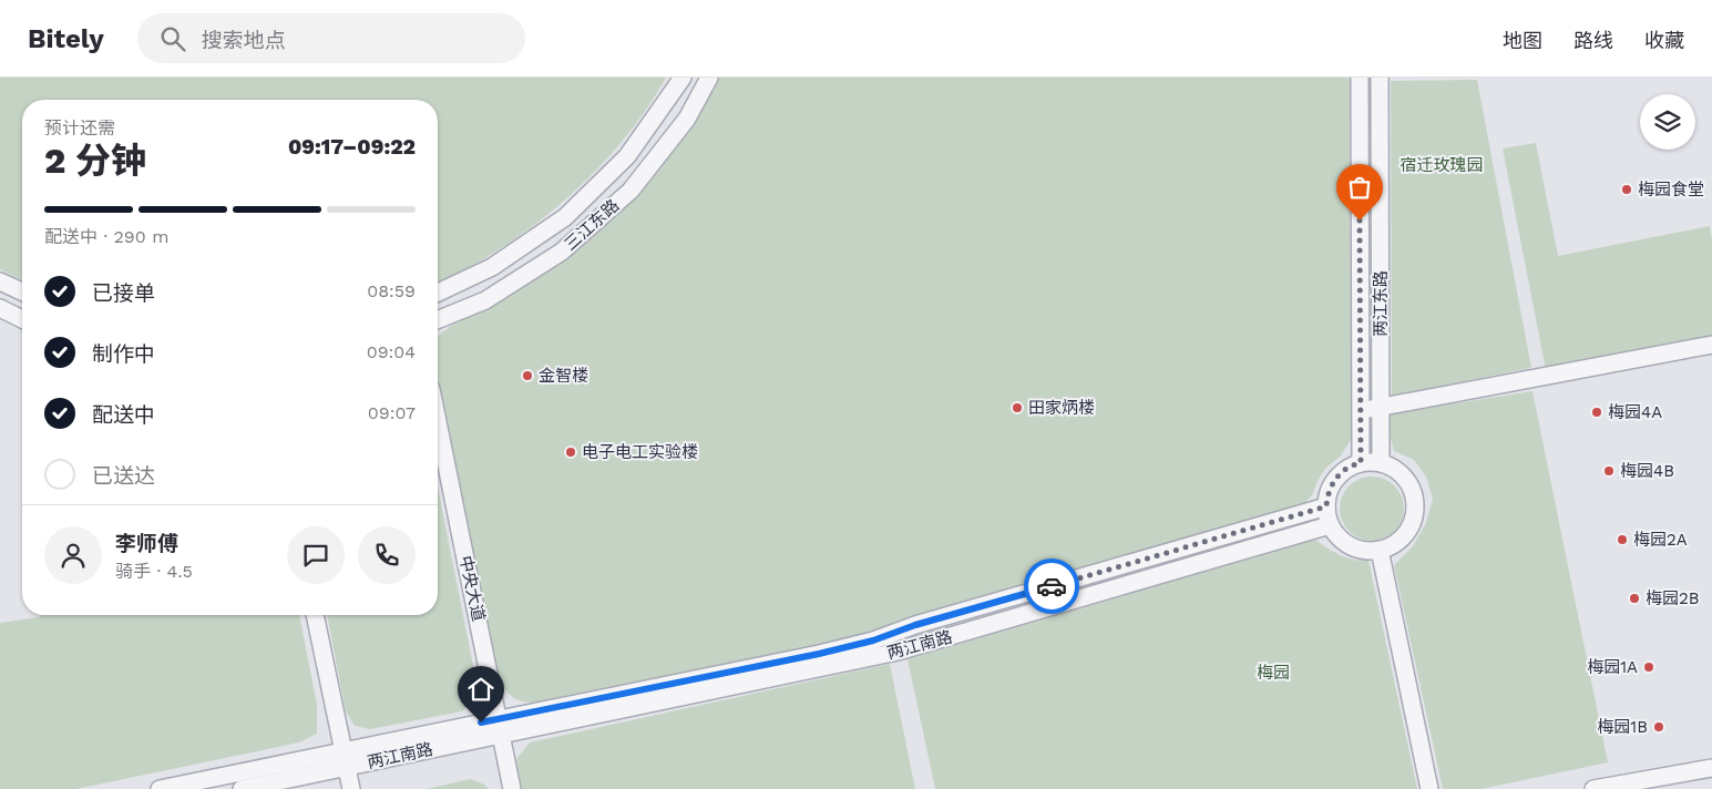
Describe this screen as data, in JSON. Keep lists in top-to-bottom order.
{
  "streets": {
    "street": [
      "三江东路",
      "两江东路",
      "中央大道",
      "两江南路"
    ]
  },
  "crossings": [
    ["两江东路", "两江南路"],
    ["中央大道", "两江南路"]
  ],
  "parks": ["宿迁玫瑰园", "梅园"],
  "places": [
    "梅园食堂",
    "金智楼",
    "田家炳楼",
    "梅园4A",
    "电子电工实验楼",
    "梅园4B",
    "梅园2A",
    "梅园2B",
    "梅园1A",
    "梅园1B"
  ],
  "page": {
    "header": "Bitely",
    "search": "搜索地点",
    "nav": ["地图", "路线", "收藏"],
    "heading": ["2 分钟", "预计还需", "09:17–09:22"],
    "panel": ["李师傅", "骑手 · 4.5"],
    "bar": "配送中 · 290 m",
    "list": [
      ["已接单", "08:59"],
      ["制作中", "09:04"],
      ["配送中", "09:07"],
      "已送达"
    ]
  }
}
